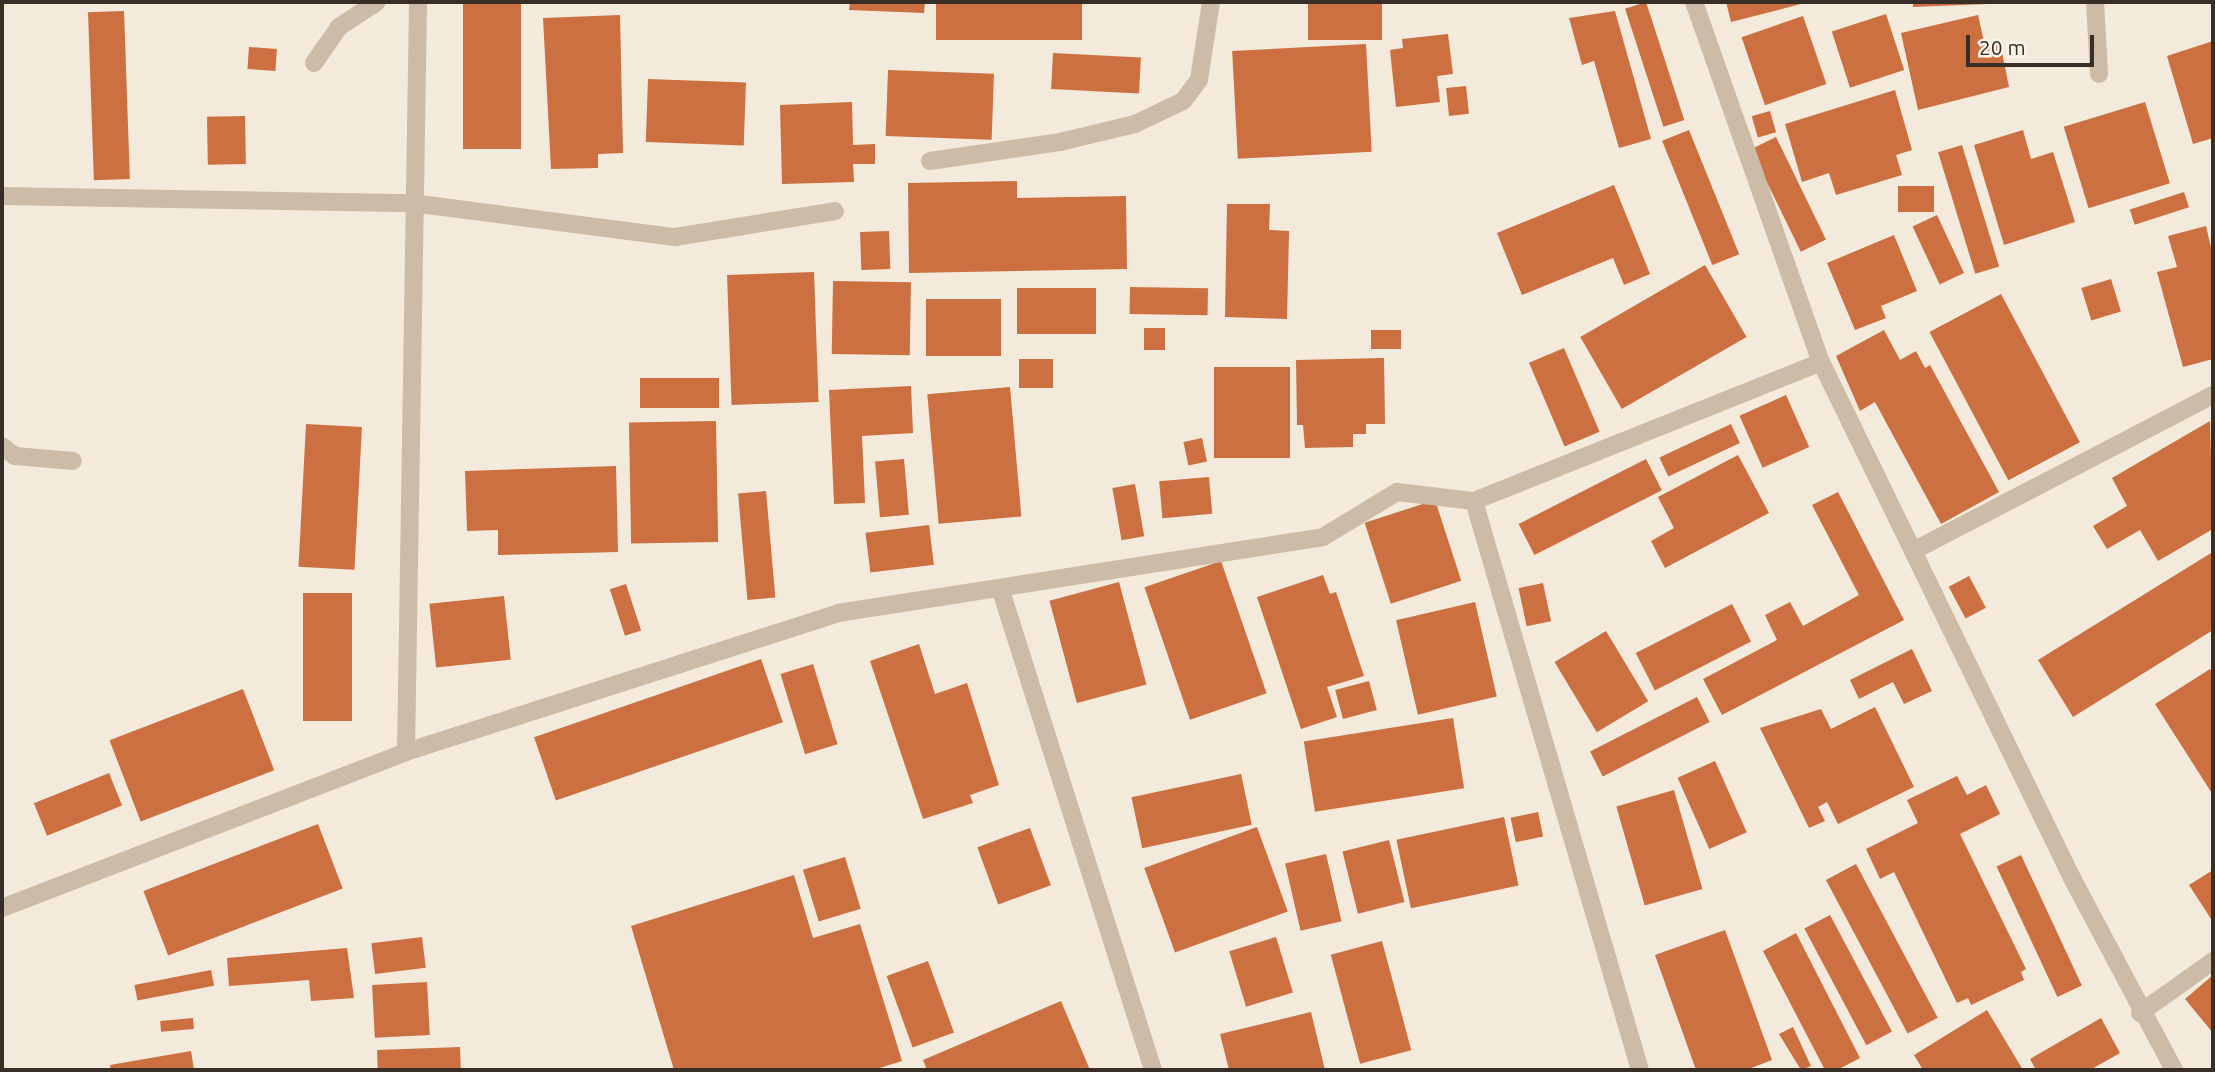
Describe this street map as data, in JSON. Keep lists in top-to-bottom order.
{
  "scale_bar": "20 m"
}
